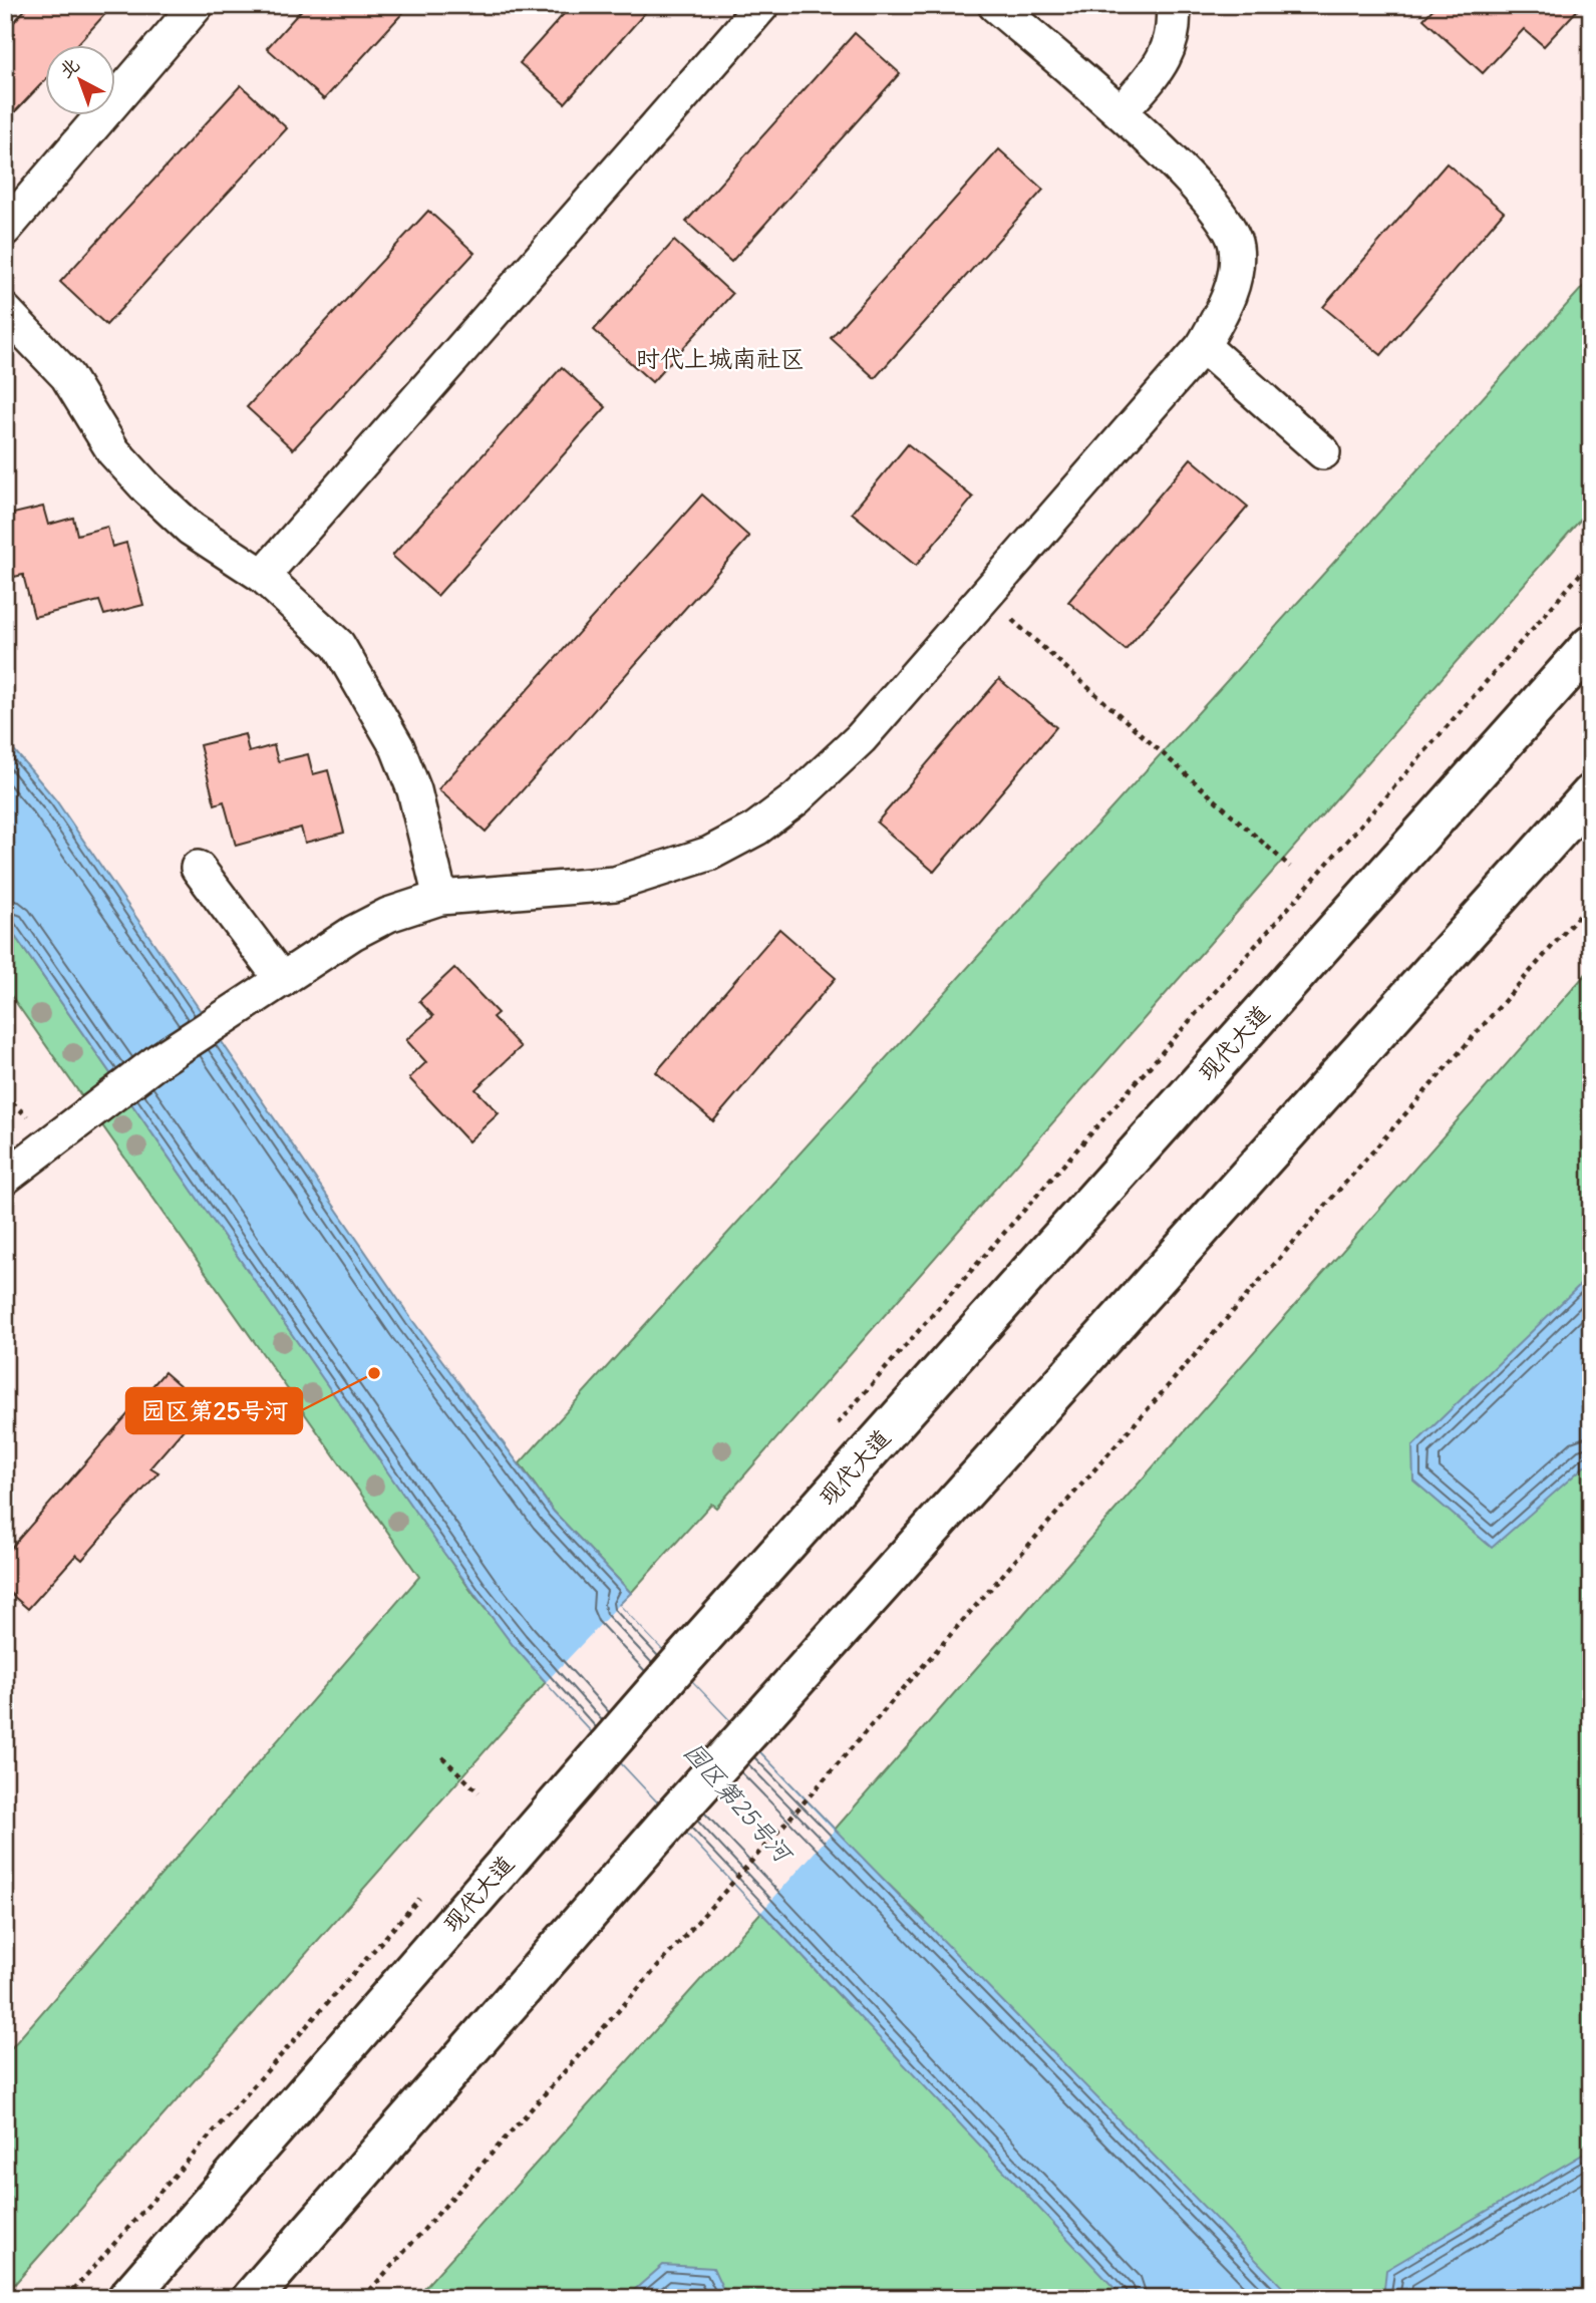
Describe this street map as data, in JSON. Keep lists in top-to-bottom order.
{
  "streets": {
    "main road": ["现代大道"]
  },
  "districts": ["时代上城南社区"],
  "water": ["园区第25号河"],
  "places": ["园区第25号河"],
  "north": "top left"
}
